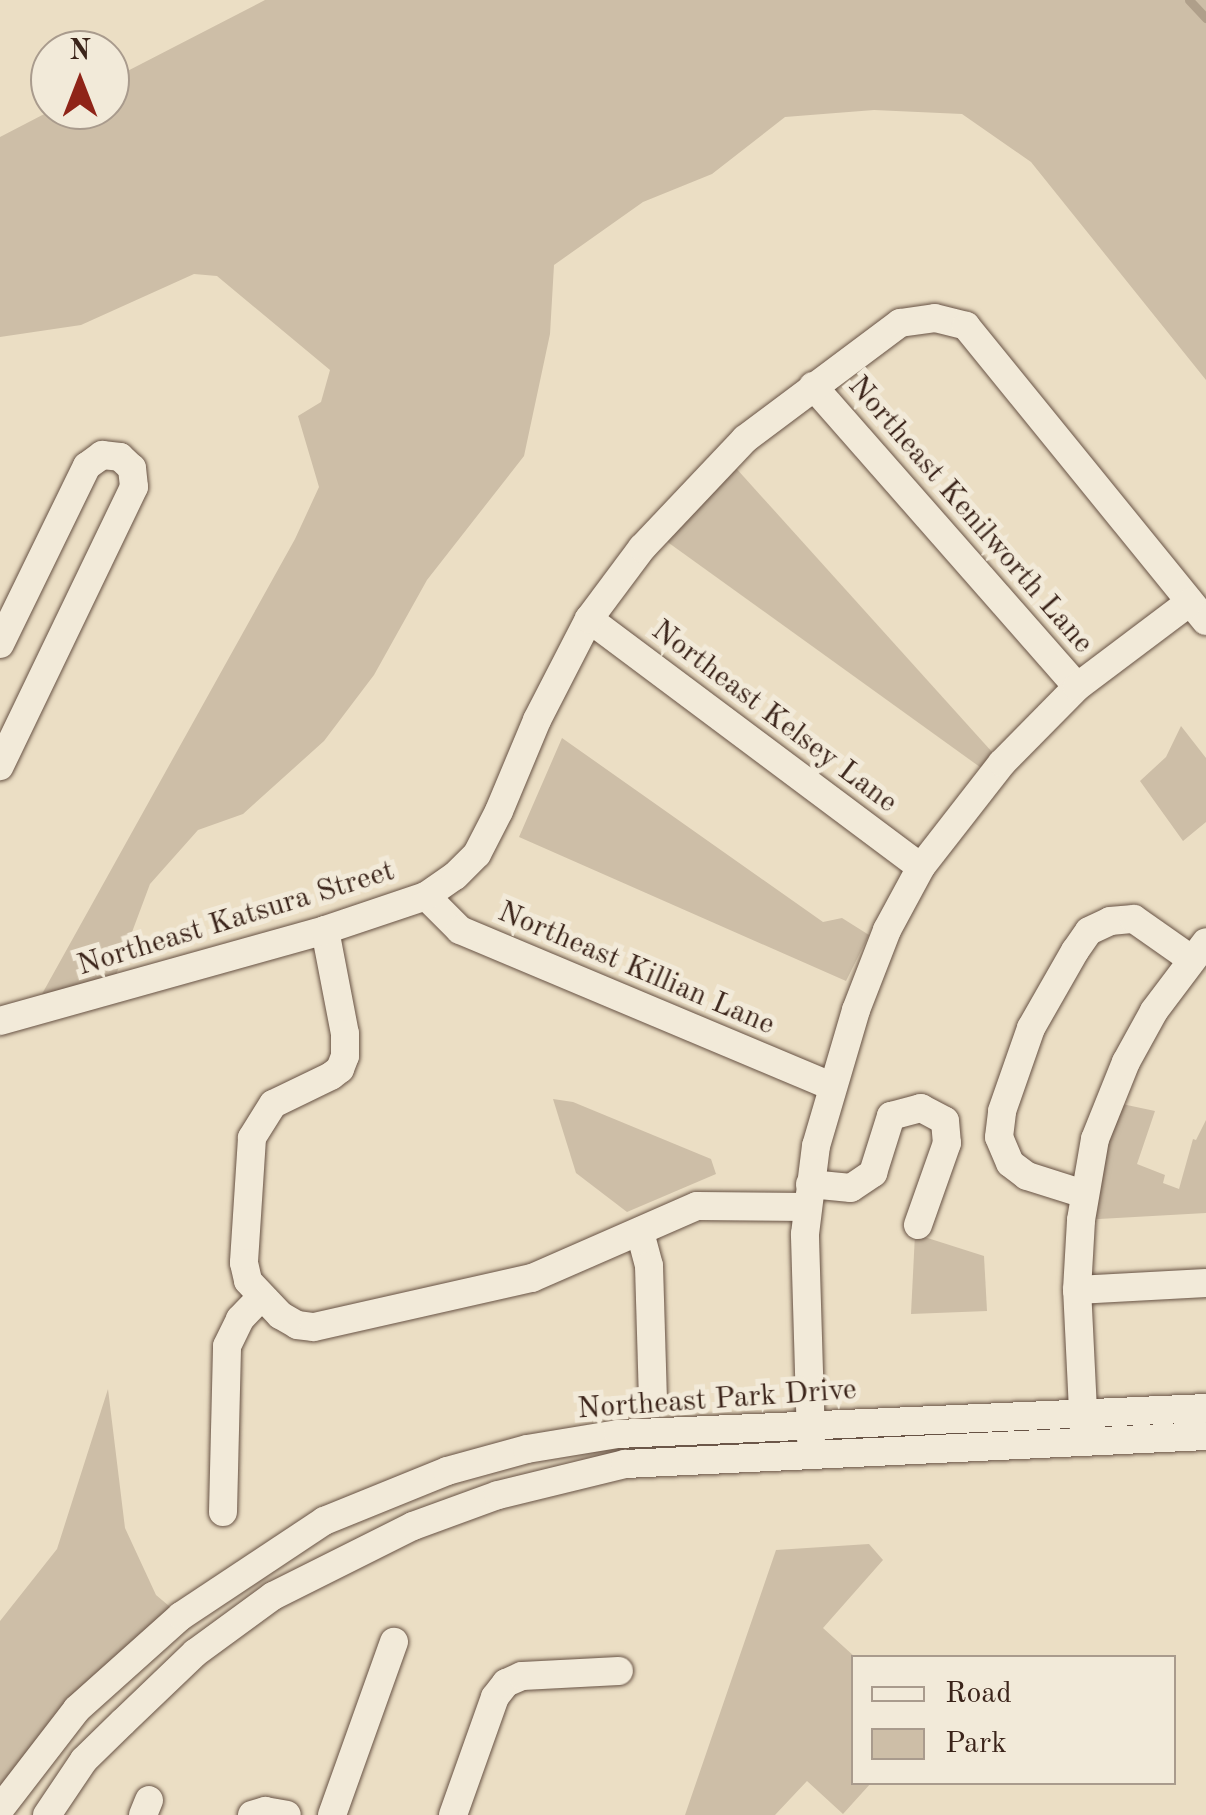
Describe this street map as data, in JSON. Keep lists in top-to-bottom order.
{
  "streets": {
    "street": [
      "Northeast Kenilworth Lane",
      "Northeast Kelsey Lane",
      "Northeast Katsura Street",
      "Northeast Killian Lane",
      "Northeast Park Drive"
    ]
  },
  "crossings": [
    ["Northeast Kenilworth Lane", "Northeast Katsura Street"],
    ["Northeast Kelsey Lane", "Northeast Katsura Street"],
    ["Northeast Katsura Street", "Northeast Killian Lane"]
  ],
  "legend": ["Road", "Park"],
  "north": "top"
}
